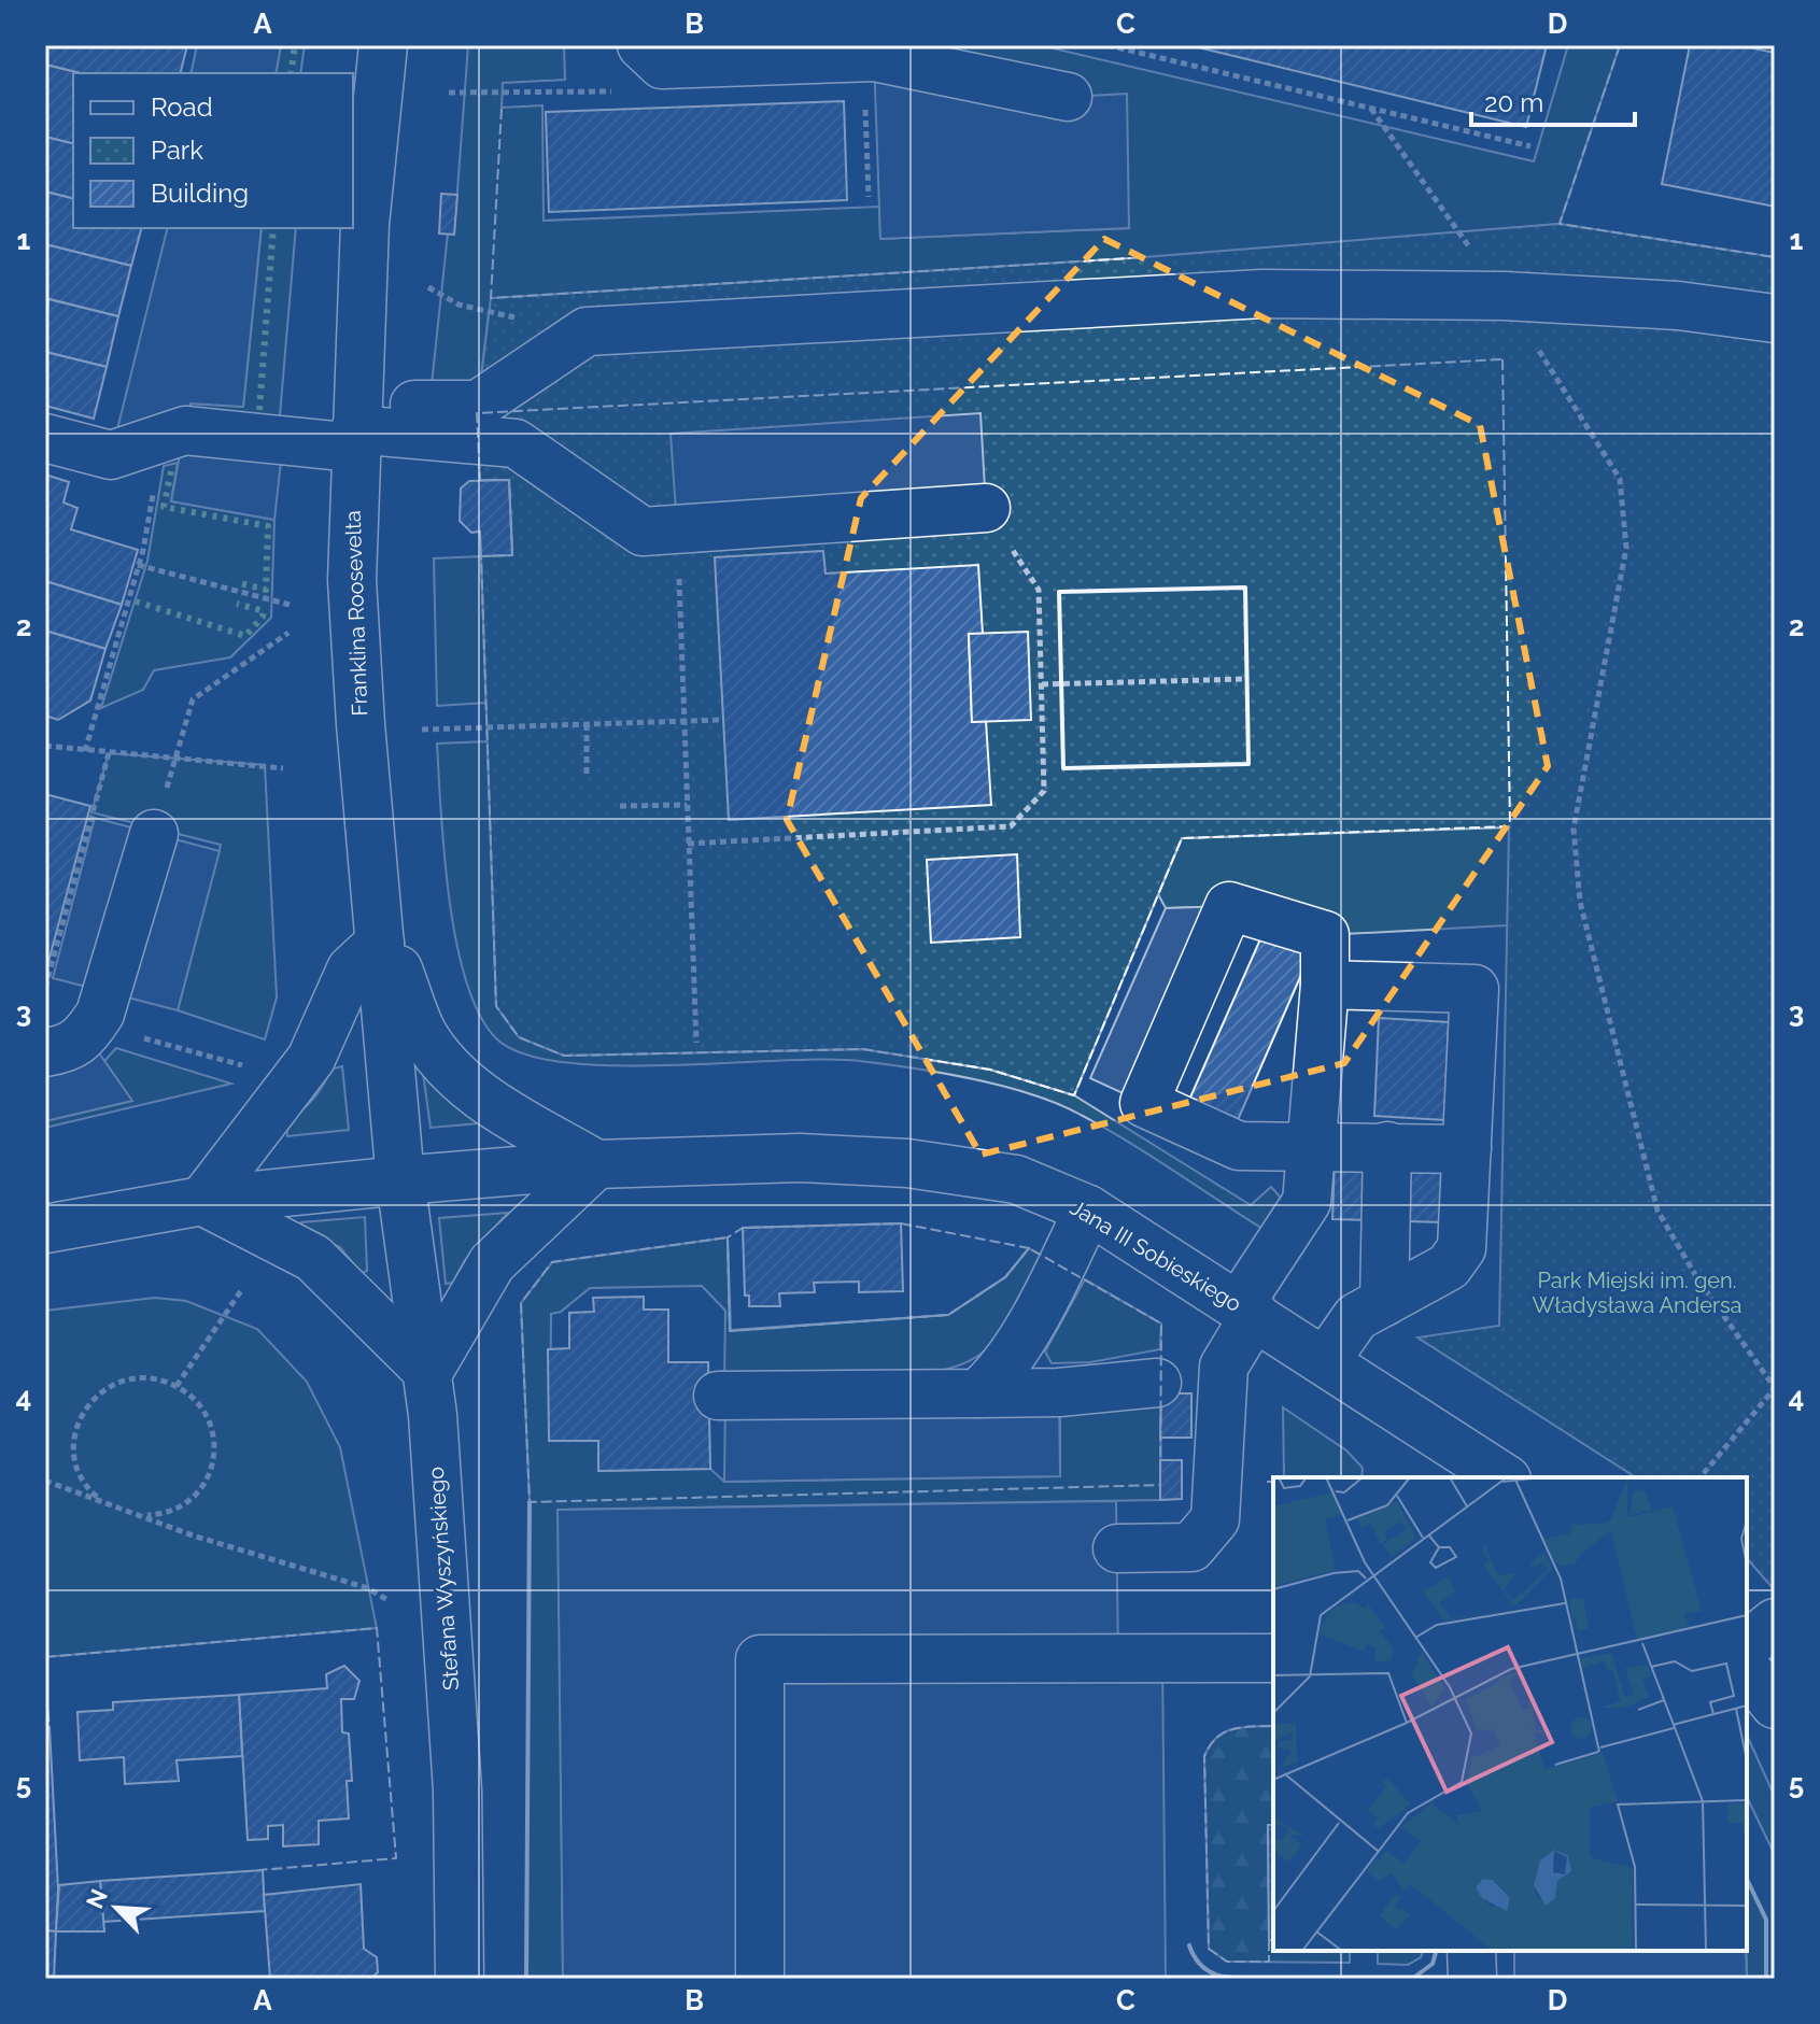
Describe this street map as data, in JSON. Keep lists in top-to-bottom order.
{
  "streets": {
    "street": ["Franklina Roosevelta", "Jana III Sobieskiego", "Stefana Wyszyńskiego"]
  },
  "crossings": [
    ["Franklina Roosevelta", "Jana III Sobieskiego"],
    ["Franklina Roosevelta", "Stefana Wyszyńskiego"],
    ["Jana III Sobieskiego", "Stefana Wyszyńskiego"]
  ],
  "parks": ["Park Miejski im. gen. Władysława Andersa"],
  "legend": ["Road", "Park", "Building"],
  "scale_bar": "20 m",
  "north": "top left",
  "grid": {
    "columns": [
      "A",
      "B",
      "C",
      "D"
    ],
    "rows": [
      "1",
      "2",
      "3",
      "4",
      "5"
    ]
  }
}
